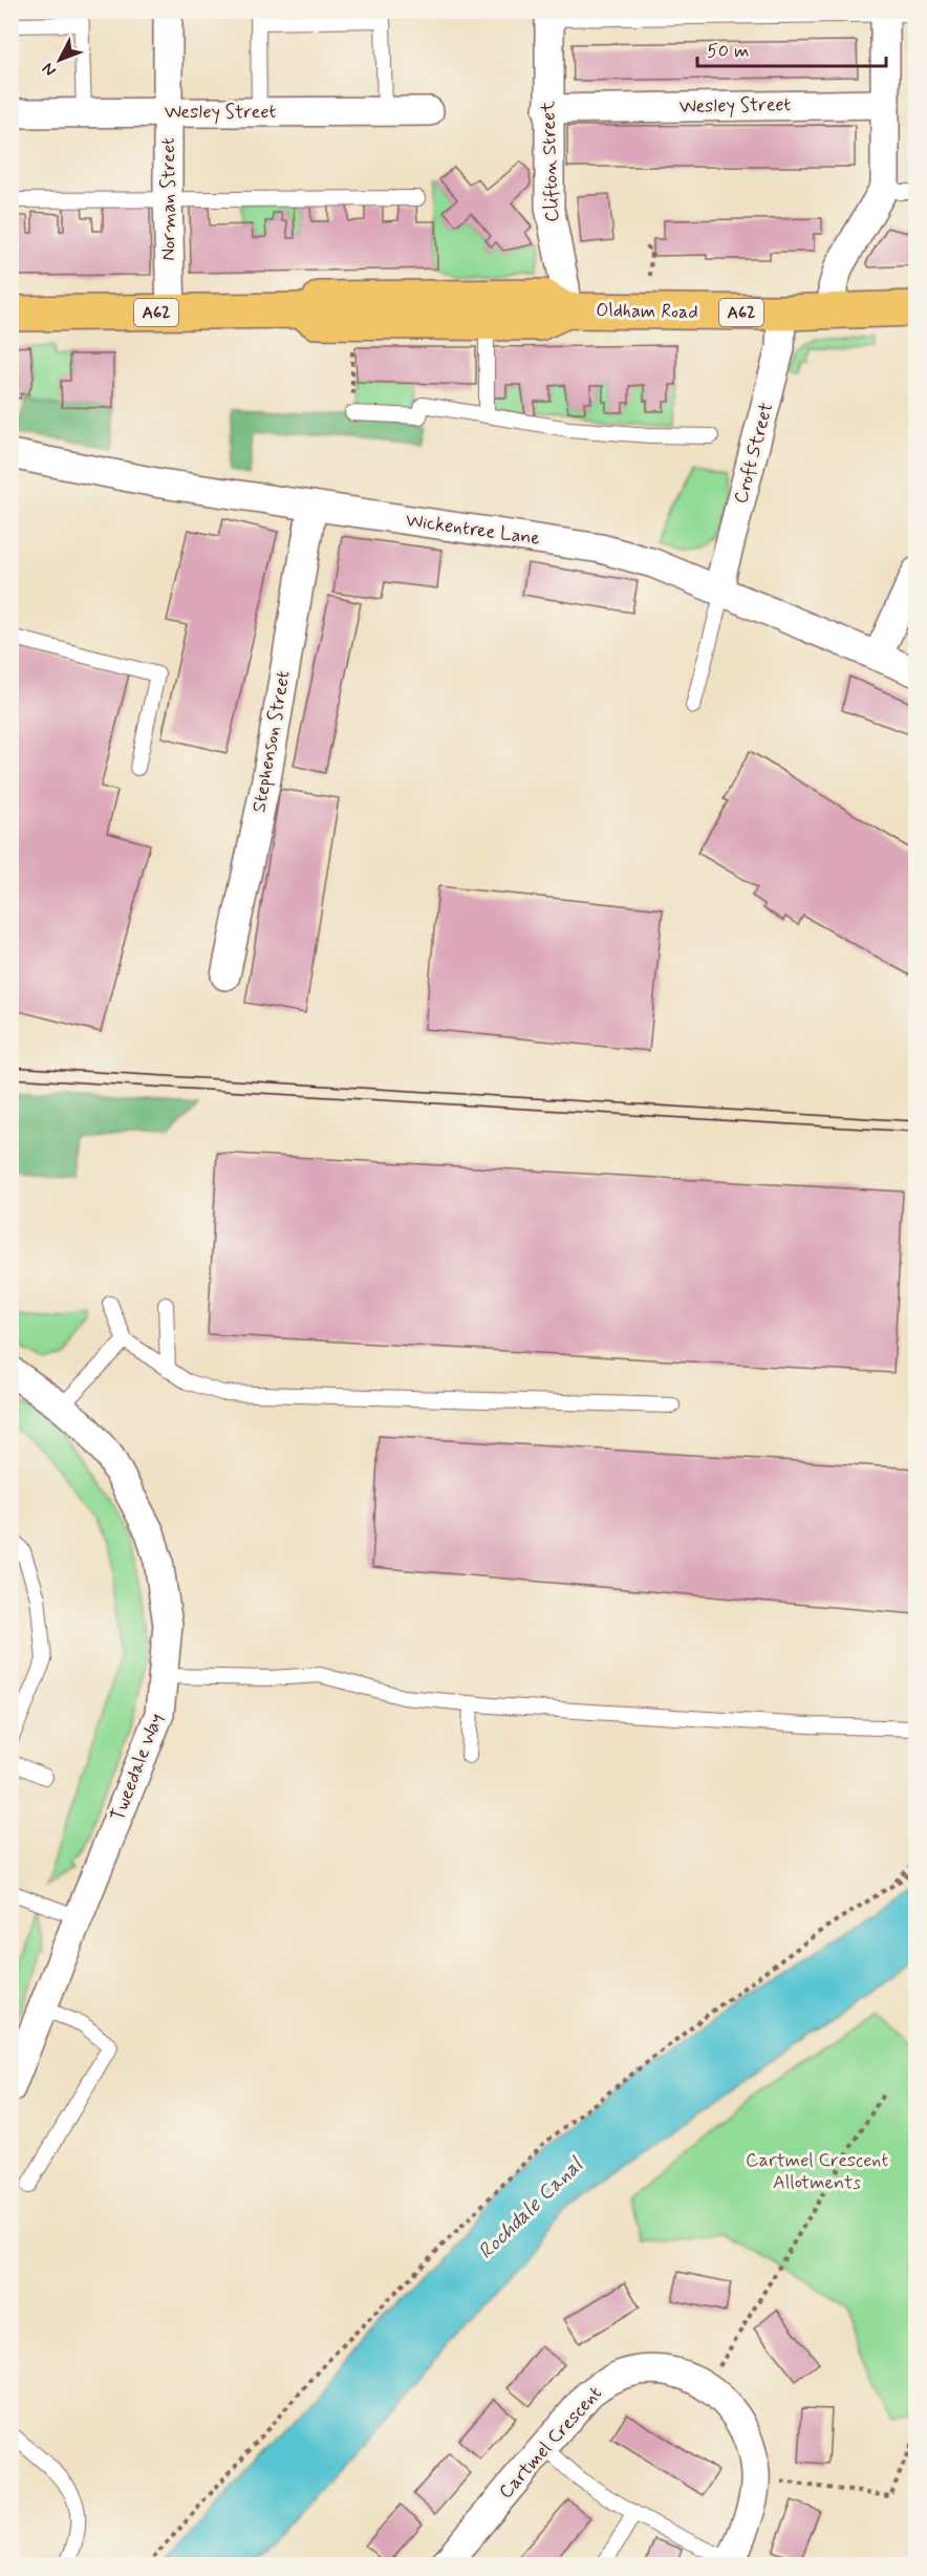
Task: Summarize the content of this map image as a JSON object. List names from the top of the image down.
{
  "streets": {
    "highway": ["Oldham Road", "A62"],
    "street": [
      "Wesley Street",
      "Clifton Street",
      "Norman Street",
      "Croft Street",
      "Wickentree Lane",
      "Stephenson Street",
      "Tweedale Way",
      "Cartmel Crescent"
    ]
  },
  "crossings": [
    ["Wesley Street", "Clifton Street"],
    ["Wesley Street", "Norman Street"],
    ["Clifton Street", "Oldham Road"],
    ["Norman Street", "Oldham Road"],
    ["Oldham Road", "Croft Street"],
    ["Croft Street", "Wickentree Lane"],
    ["Wickentree Lane", "Stephenson Street"]
  ],
  "water": ["Rochdale Canal"],
  "parks": ["Cartmel Crescent Allotments"],
  "scale_bar": "50 m",
  "north": "bottom left"
}
